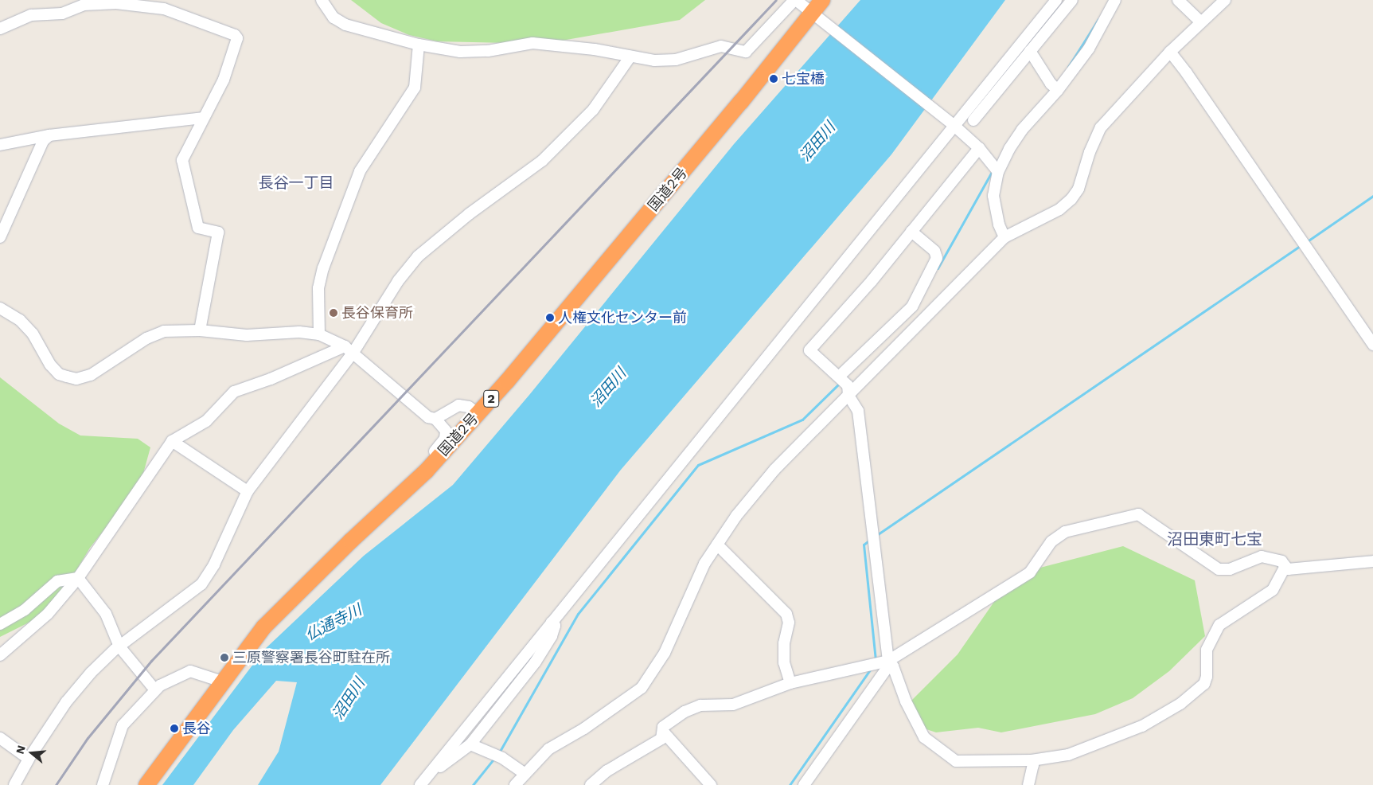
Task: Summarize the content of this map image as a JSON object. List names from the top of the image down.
{
  "streets": {
    "highway": ["国道2号", "2"]
  },
  "districts": ["長谷一丁目", "沼田東町七宝"],
  "water": ["沼田川", "仏通寺川"],
  "places": [
    "七宝橋",
    "長谷保育所",
    "人権文化センター前",
    "三原警察署長谷町駐在所",
    "長谷"
  ],
  "north": "left"
}
